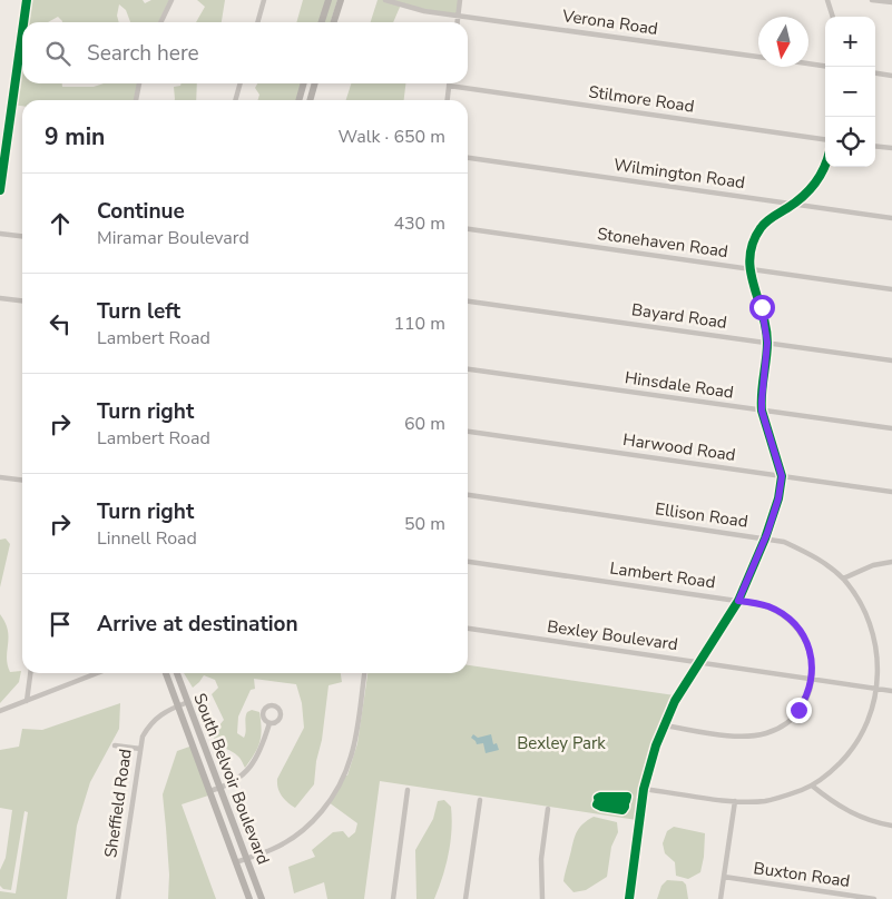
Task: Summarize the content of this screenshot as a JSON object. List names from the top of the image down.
{
  "streets": {
    "street": [
      "Verona Road",
      "Stilmore Road",
      "Wilmington Road",
      "Stonehaven Road",
      "Bayard Road",
      "Hinsdale Road",
      "Harwood Road",
      "Ellison Road",
      "Lambert Road",
      "Bexley Boulevard",
      "South Belvoir Boulevard",
      "Sheffield Road",
      "Buxton Road"
    ]
  },
  "crossings": [
    ["Ellison Road", "Bexley Boulevard"],
    ["Lambert Road", "Bexley Boulevard"],
    ["South Belvoir Boulevard", "Sheffield Road"]
  ],
  "parks": ["Bexley Park"],
  "north": "bottom",
  "page": {
    "map_buttons": ["+", "−"],
    "search": "Search here",
    "heading": ["9 min", "Walk · 650 m"],
    "list": [
      ["Continue", "Miramar Boulevard", "430 m"],
      ["Turn left", "Lambert Road", "110 m"],
      ["Turn right", "Lambert Road", "60 m"],
      ["Turn right", "Linnell Road", "50 m"],
      "Arrive at destination"
    ]
  }
}
